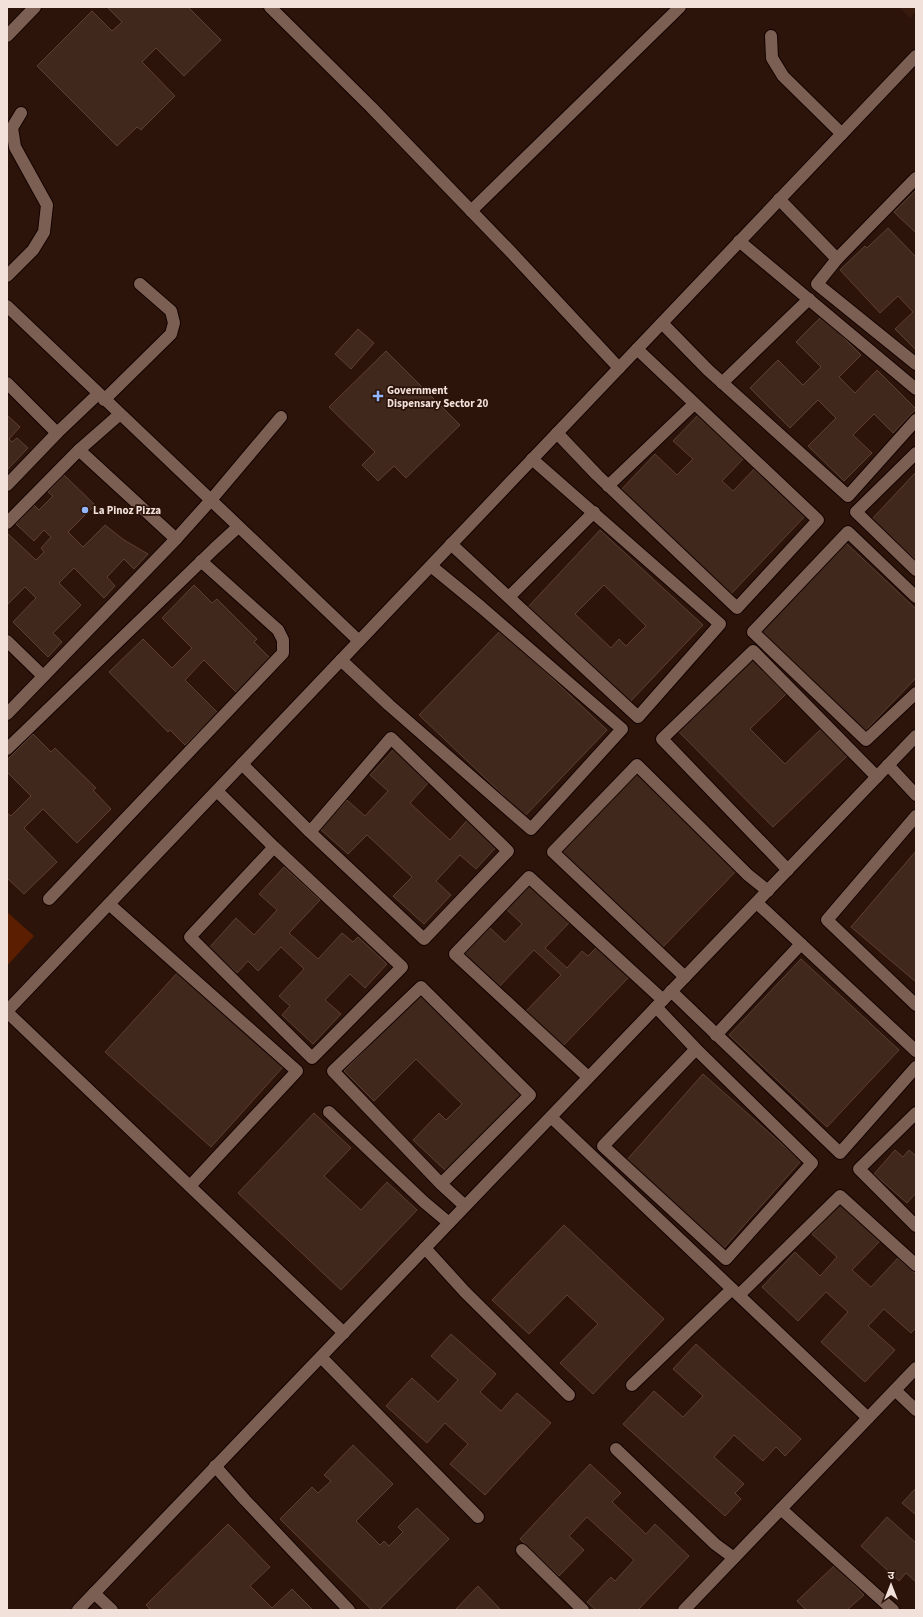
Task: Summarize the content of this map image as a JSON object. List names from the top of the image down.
{
  "places": {
    "health": ["Government Dispensary Sector 20"],
    "other": ["La Pinoz Pizza"]
  },
  "north": "top"
}
